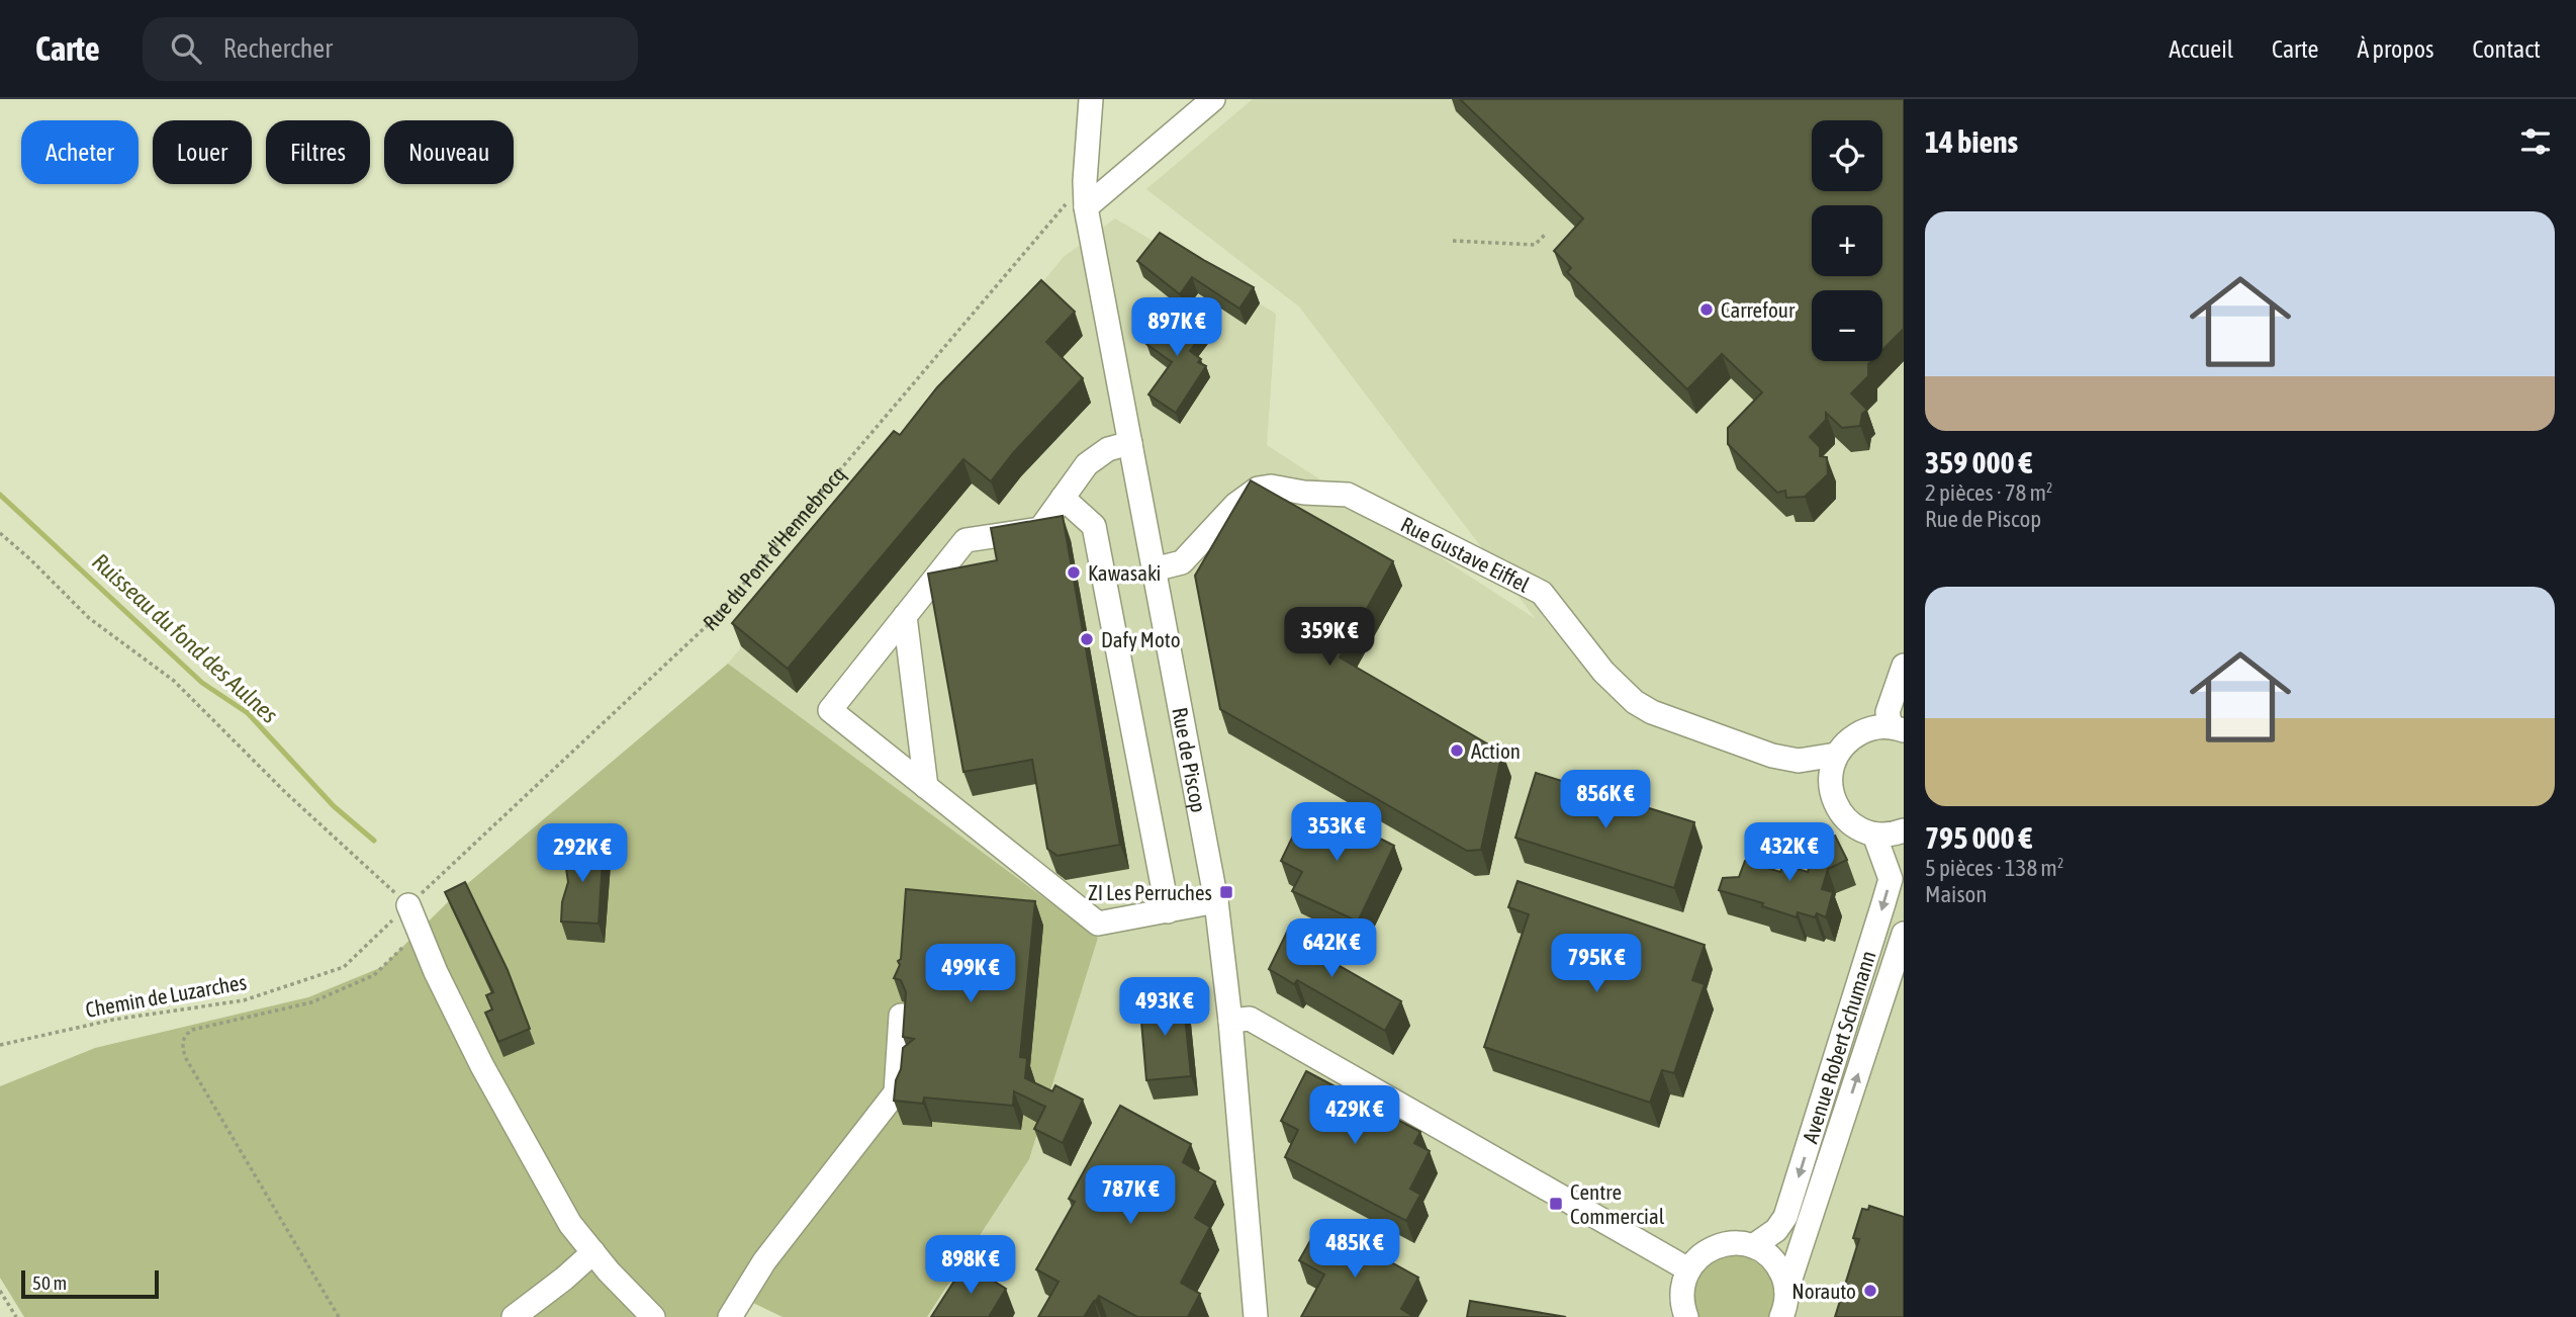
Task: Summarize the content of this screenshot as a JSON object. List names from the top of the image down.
{
  "streets": {
    "street": ["Rue Gustave Eiffel", "Rue de Piscop", "Avenue Robert Schumann"],
    "path": ["Rue du Pont d'Hennebrocq", "Chemin de Luzarches"]
  },
  "crossings": [
    ["Rue du Pont d'Hennebrocq", "Rue de Piscop"],
    ["Rue du Pont d'Hennebrocq", "Chemin de Luzarches"],
    ["Rue Gustave Eiffel", "Rue de Piscop"]
  ],
  "water": ["Ruisseau du fond des Aulnes"],
  "places": {
    "other": [
      "Carrefour",
      "Kawasaki",
      "Dafy Moto",
      "Action",
      "Norauto"
    ],
    "transit": ["ZI Les Perruches", "Centre Commercial"]
  },
  "scale_bar": "50 m",
  "page": {
    "header": "Carte",
    "search": "Rechercher",
    "nav": [
      "Accueil",
      "Carte",
      "À propos",
      "Contact"
    ],
    "heading": "14 biens",
    "map_buttons": ["+", "−"],
    "chip": [
      "Acheter",
      "Louer",
      "Filtres",
      "Nouveau"
    ],
    "list": [
      {
        "name": "359 000 €",
        "note": "2 pièces · 78 m² · Rue de Piscop"
      },
      {
        "name": "795 000 €",
        "note": "5 pièces · 138 m² · Maison"
      }
    ],
    "price": [
      "897K €",
      "359K €",
      "856K €",
      "353K €",
      "432K €",
      "292K €",
      "642K €",
      "795K €",
      "499K €",
      "493K €",
      "429K €",
      "787K €",
      "485K €",
      "898K €"
    ],
    "scale": "50 m"
  }
}
